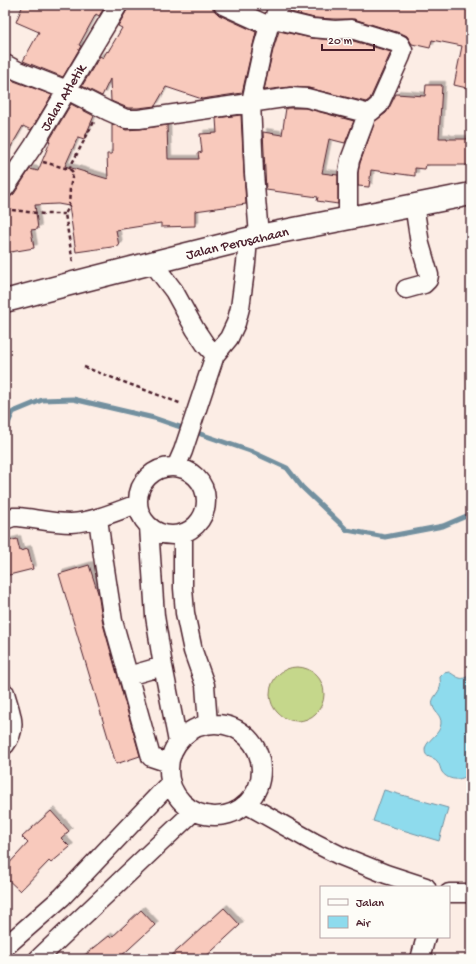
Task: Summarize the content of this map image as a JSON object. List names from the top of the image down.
{
  "streets": {
    "main road": ["Jalan Perusahaan"],
    "street": ["Jalan Atletik"]
  },
  "legend": ["Jalan", "Air"],
  "scale_bar": "20 m"
}
